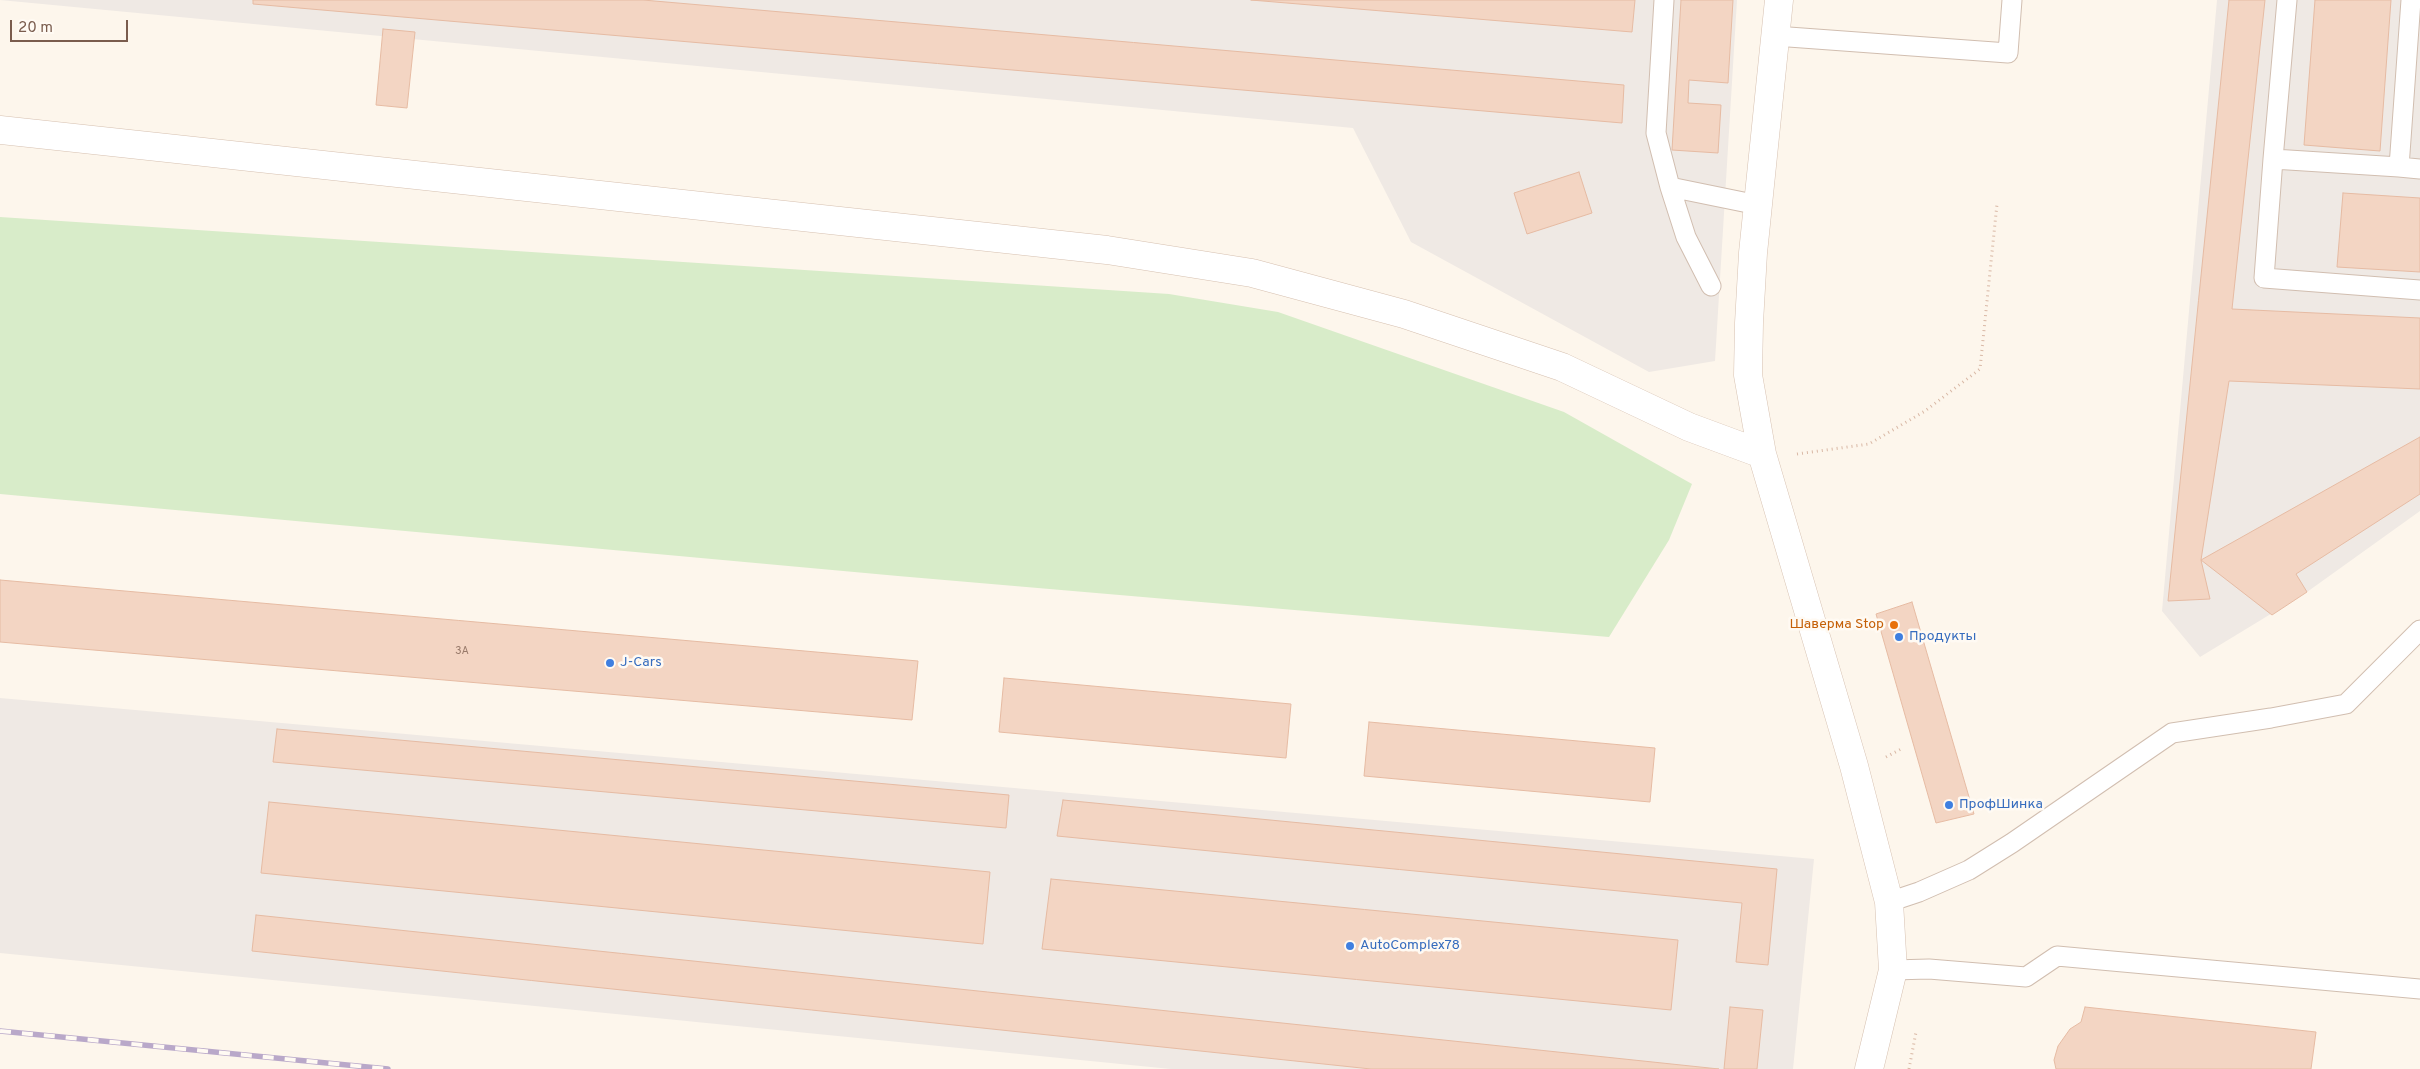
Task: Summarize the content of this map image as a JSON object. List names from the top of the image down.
{
  "places": [
    "Шаверма Stop",
    "Продукты",
    "J-Cars",
    "ПрофШинка",
    "AutoComplex78"
  ],
  "house_numbers": ["3А"],
  "scale_bar": "20 m"
}
